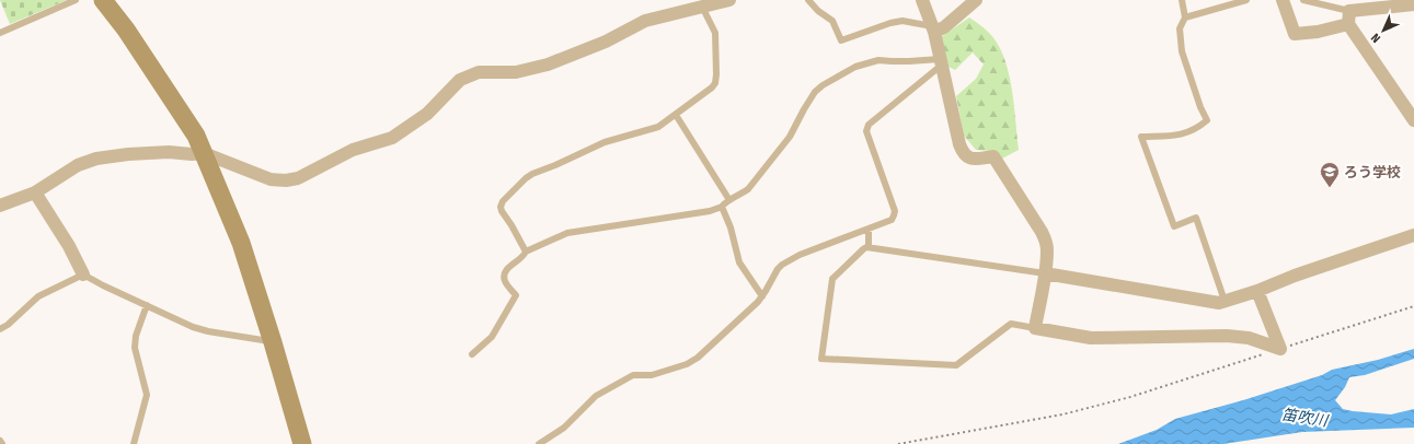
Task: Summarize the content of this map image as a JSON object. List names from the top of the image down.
{
  "water": ["笛吹川"],
  "places": {
    "school or university": ["ろう学校"]
  },
  "north": "bottom left"
}
